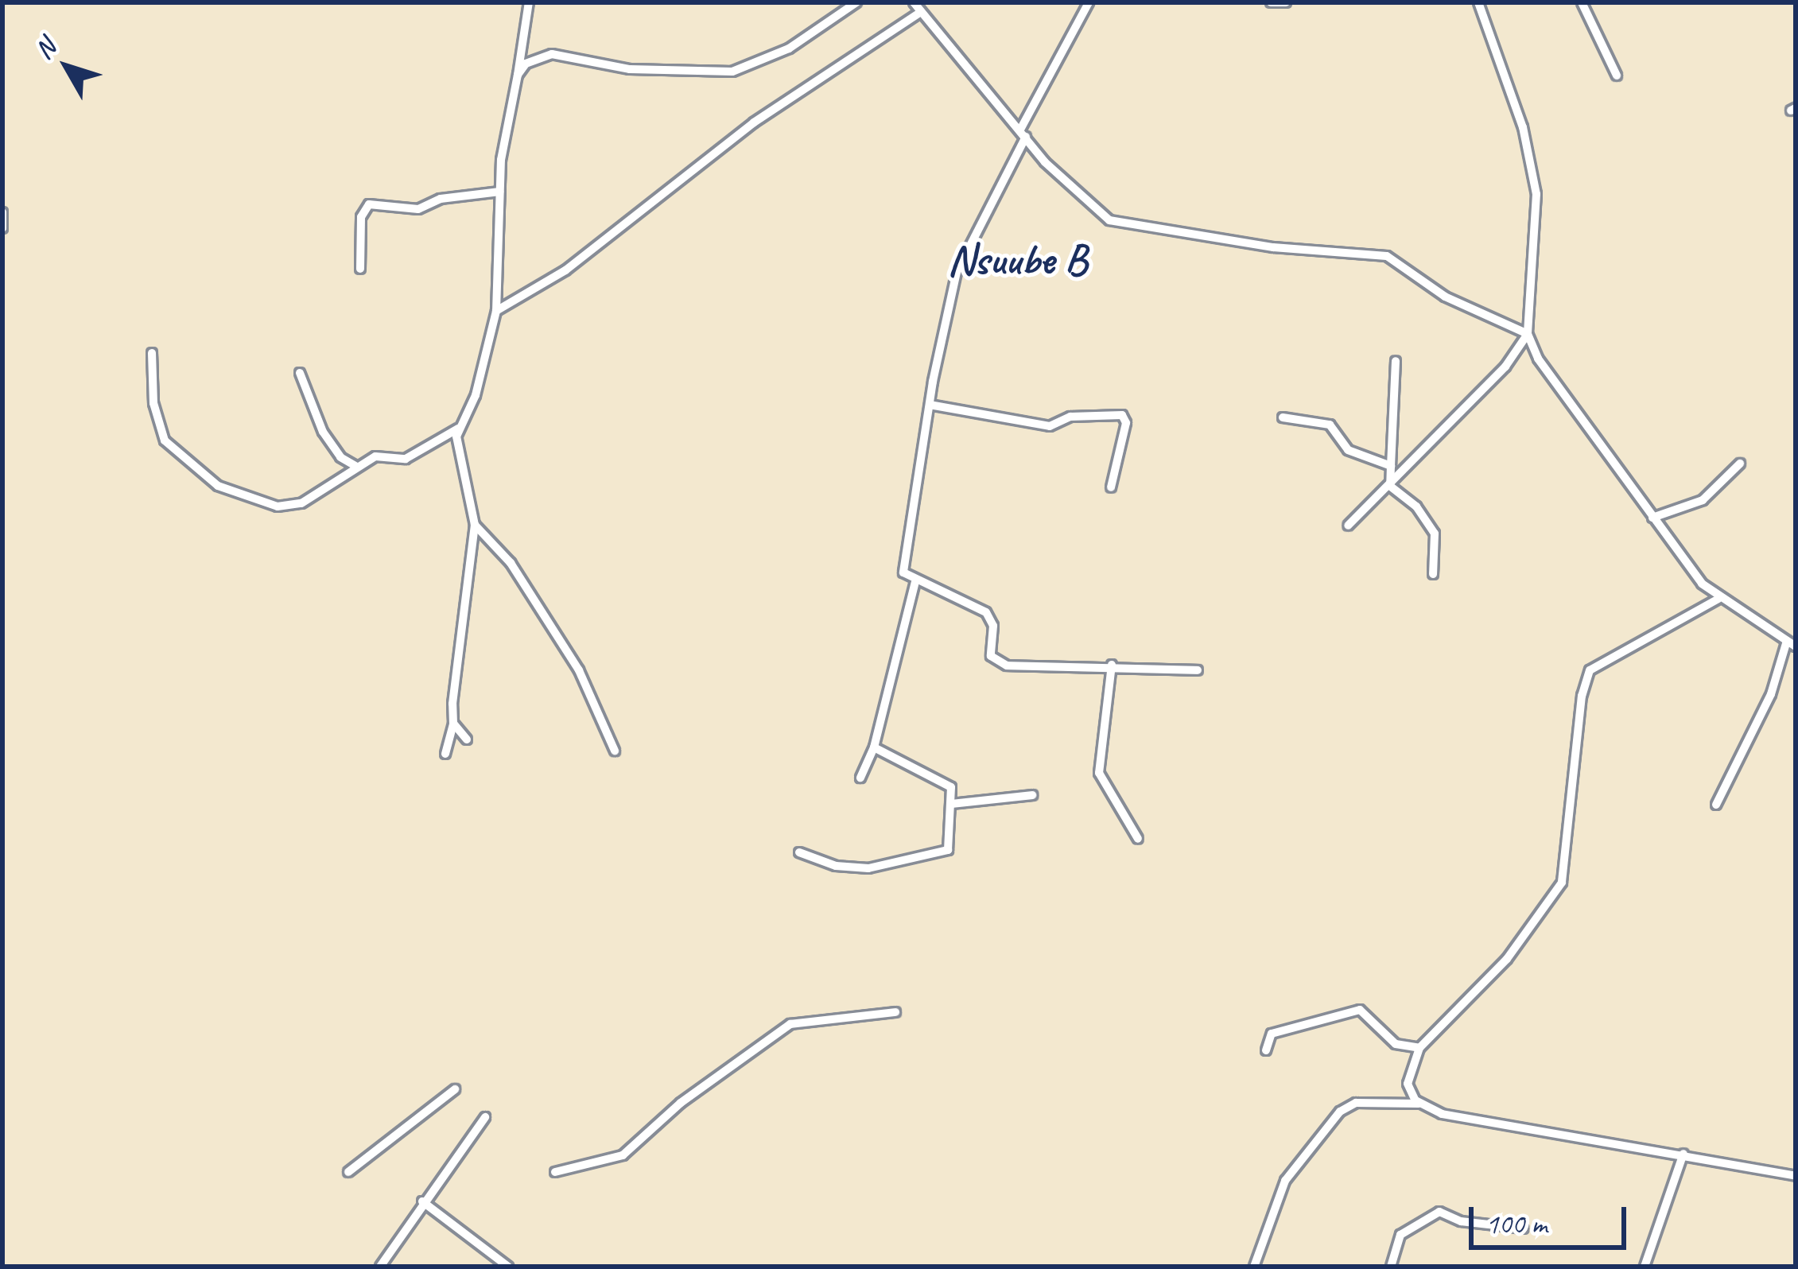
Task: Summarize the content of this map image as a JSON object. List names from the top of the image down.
{
  "districts": ["Nsuube B"],
  "scale_bar": "100 m",
  "north": "top left"
}
